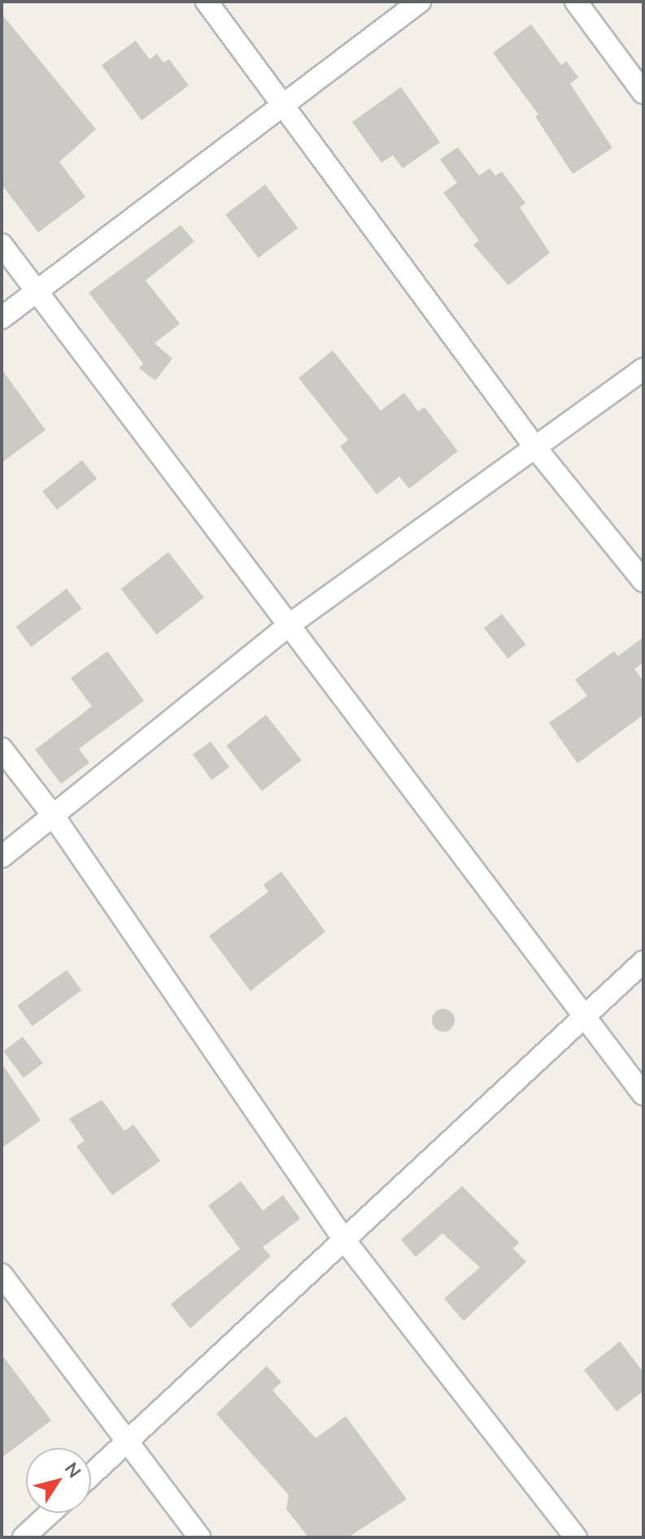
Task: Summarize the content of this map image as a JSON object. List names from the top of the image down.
{
  "north": "top right"
}
